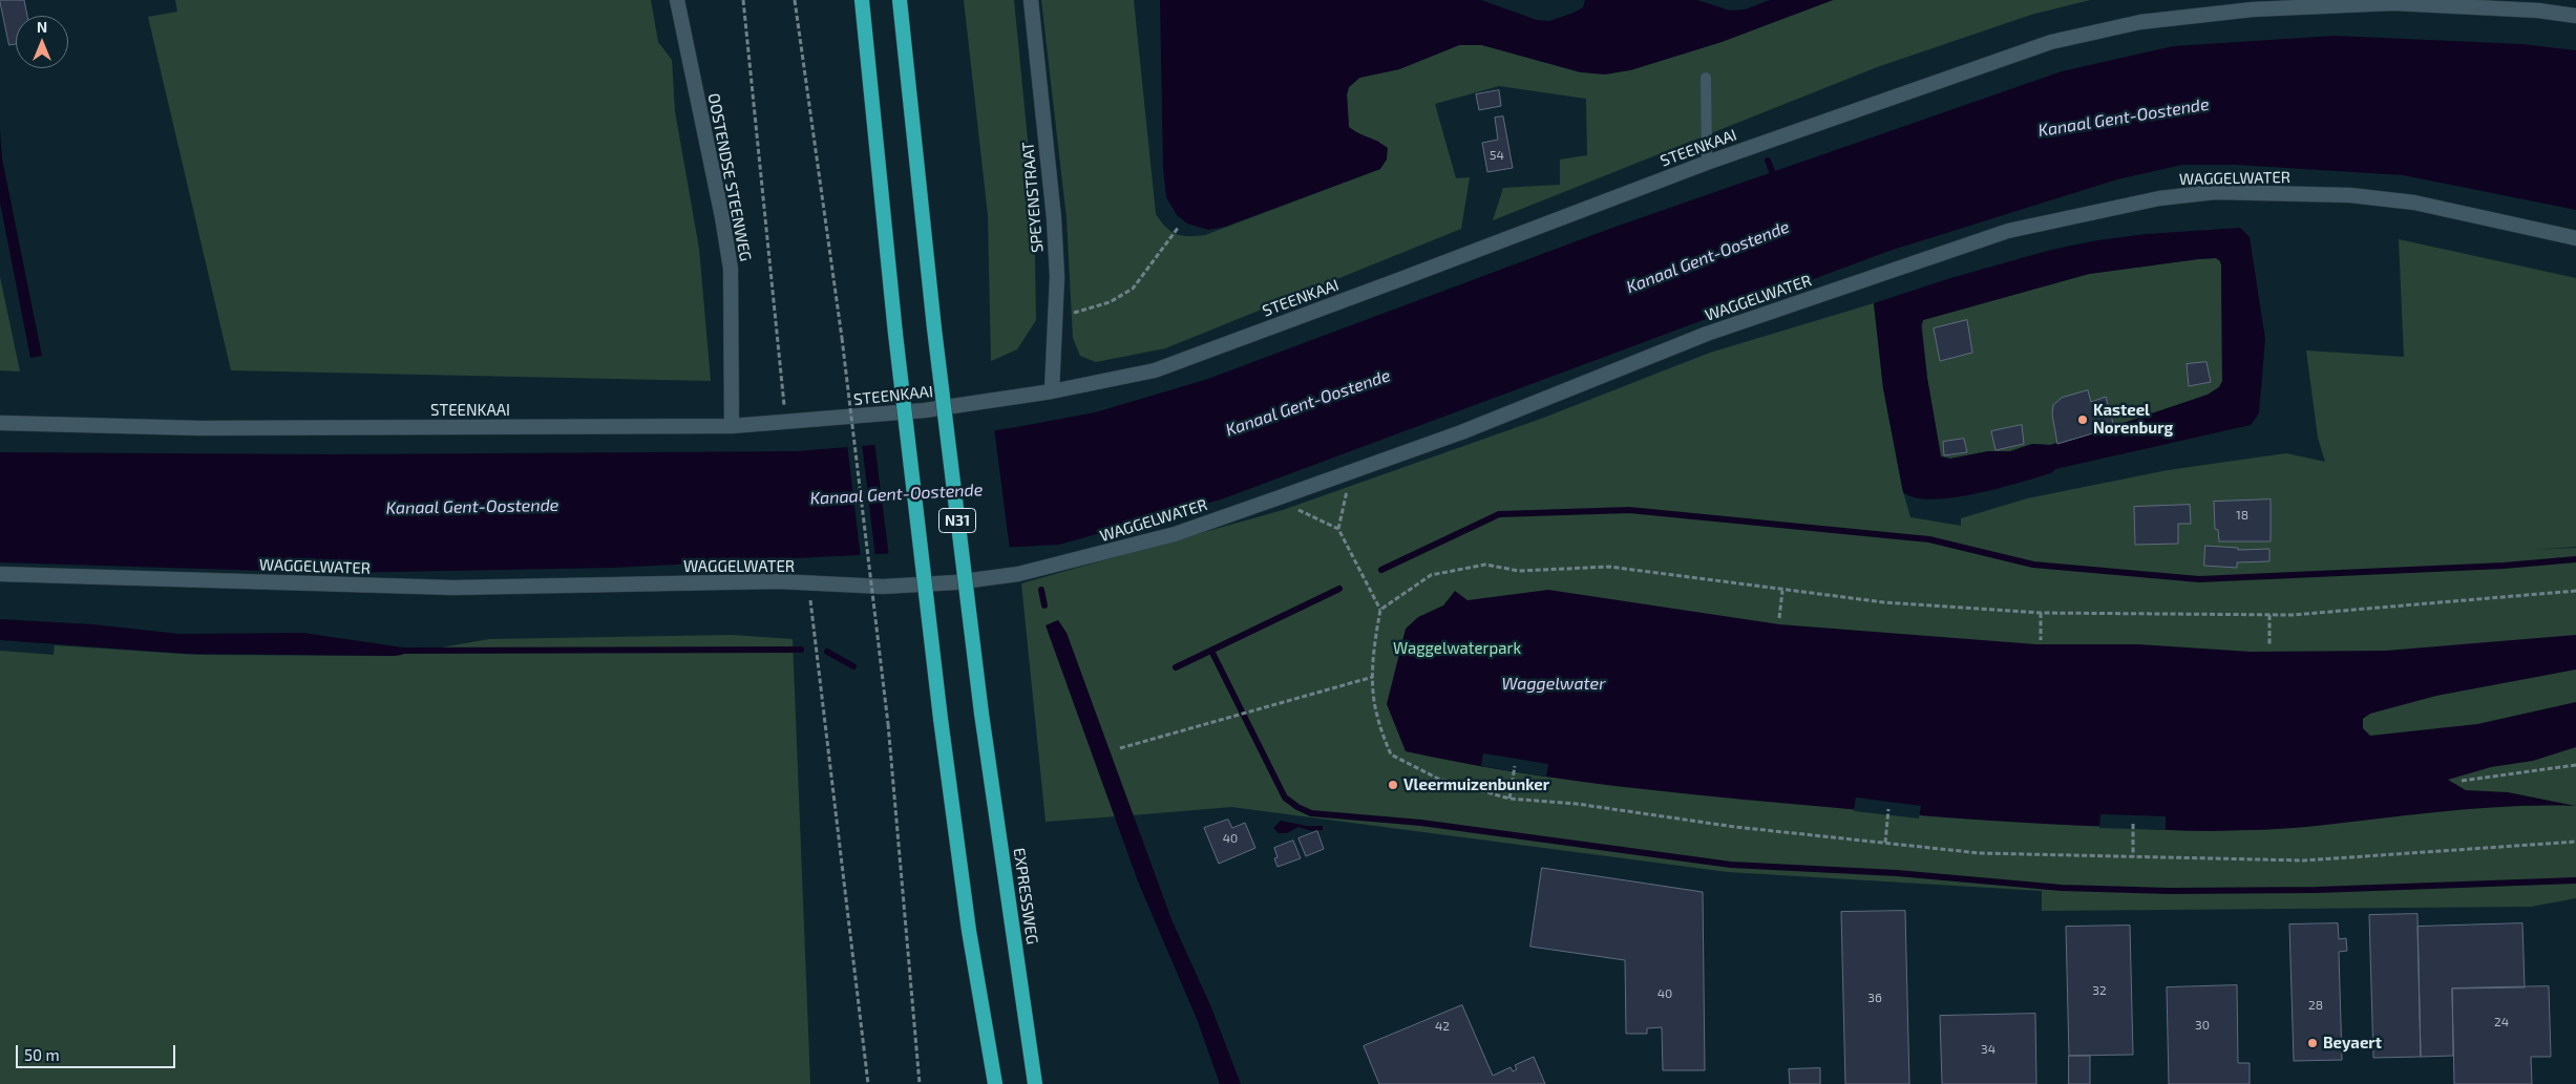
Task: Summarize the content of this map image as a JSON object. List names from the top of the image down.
{
  "streets": {
    "highway": ["N31", "EXPRESSWEG"],
    "street": [
      "STEENKAAI",
      "OOSTENDSE STEENWEG",
      "WAGGELWATER",
      "SPEYENSTRAAT"
    ]
  },
  "crossings": [
    ["STEENKAAI", "OOSTENDSE STEENWEG"],
    ["STEENKAAI", "SPEYENSTRAAT"]
  ],
  "water": ["Kanaal Gent-Oostende", "Waggelwater"],
  "parks": ["Waggelwaterpark"],
  "places": ["Kasteel Norenburg", "Vleermuizenbunker", "Beyaert"],
  "house_numbers": [
    "54",
    "18",
    "40",
    "32",
    "40",
    "36",
    "28",
    "24",
    "30",
    "42",
    "34"
  ],
  "scale_bar": "50 m",
  "north": "top"
}
